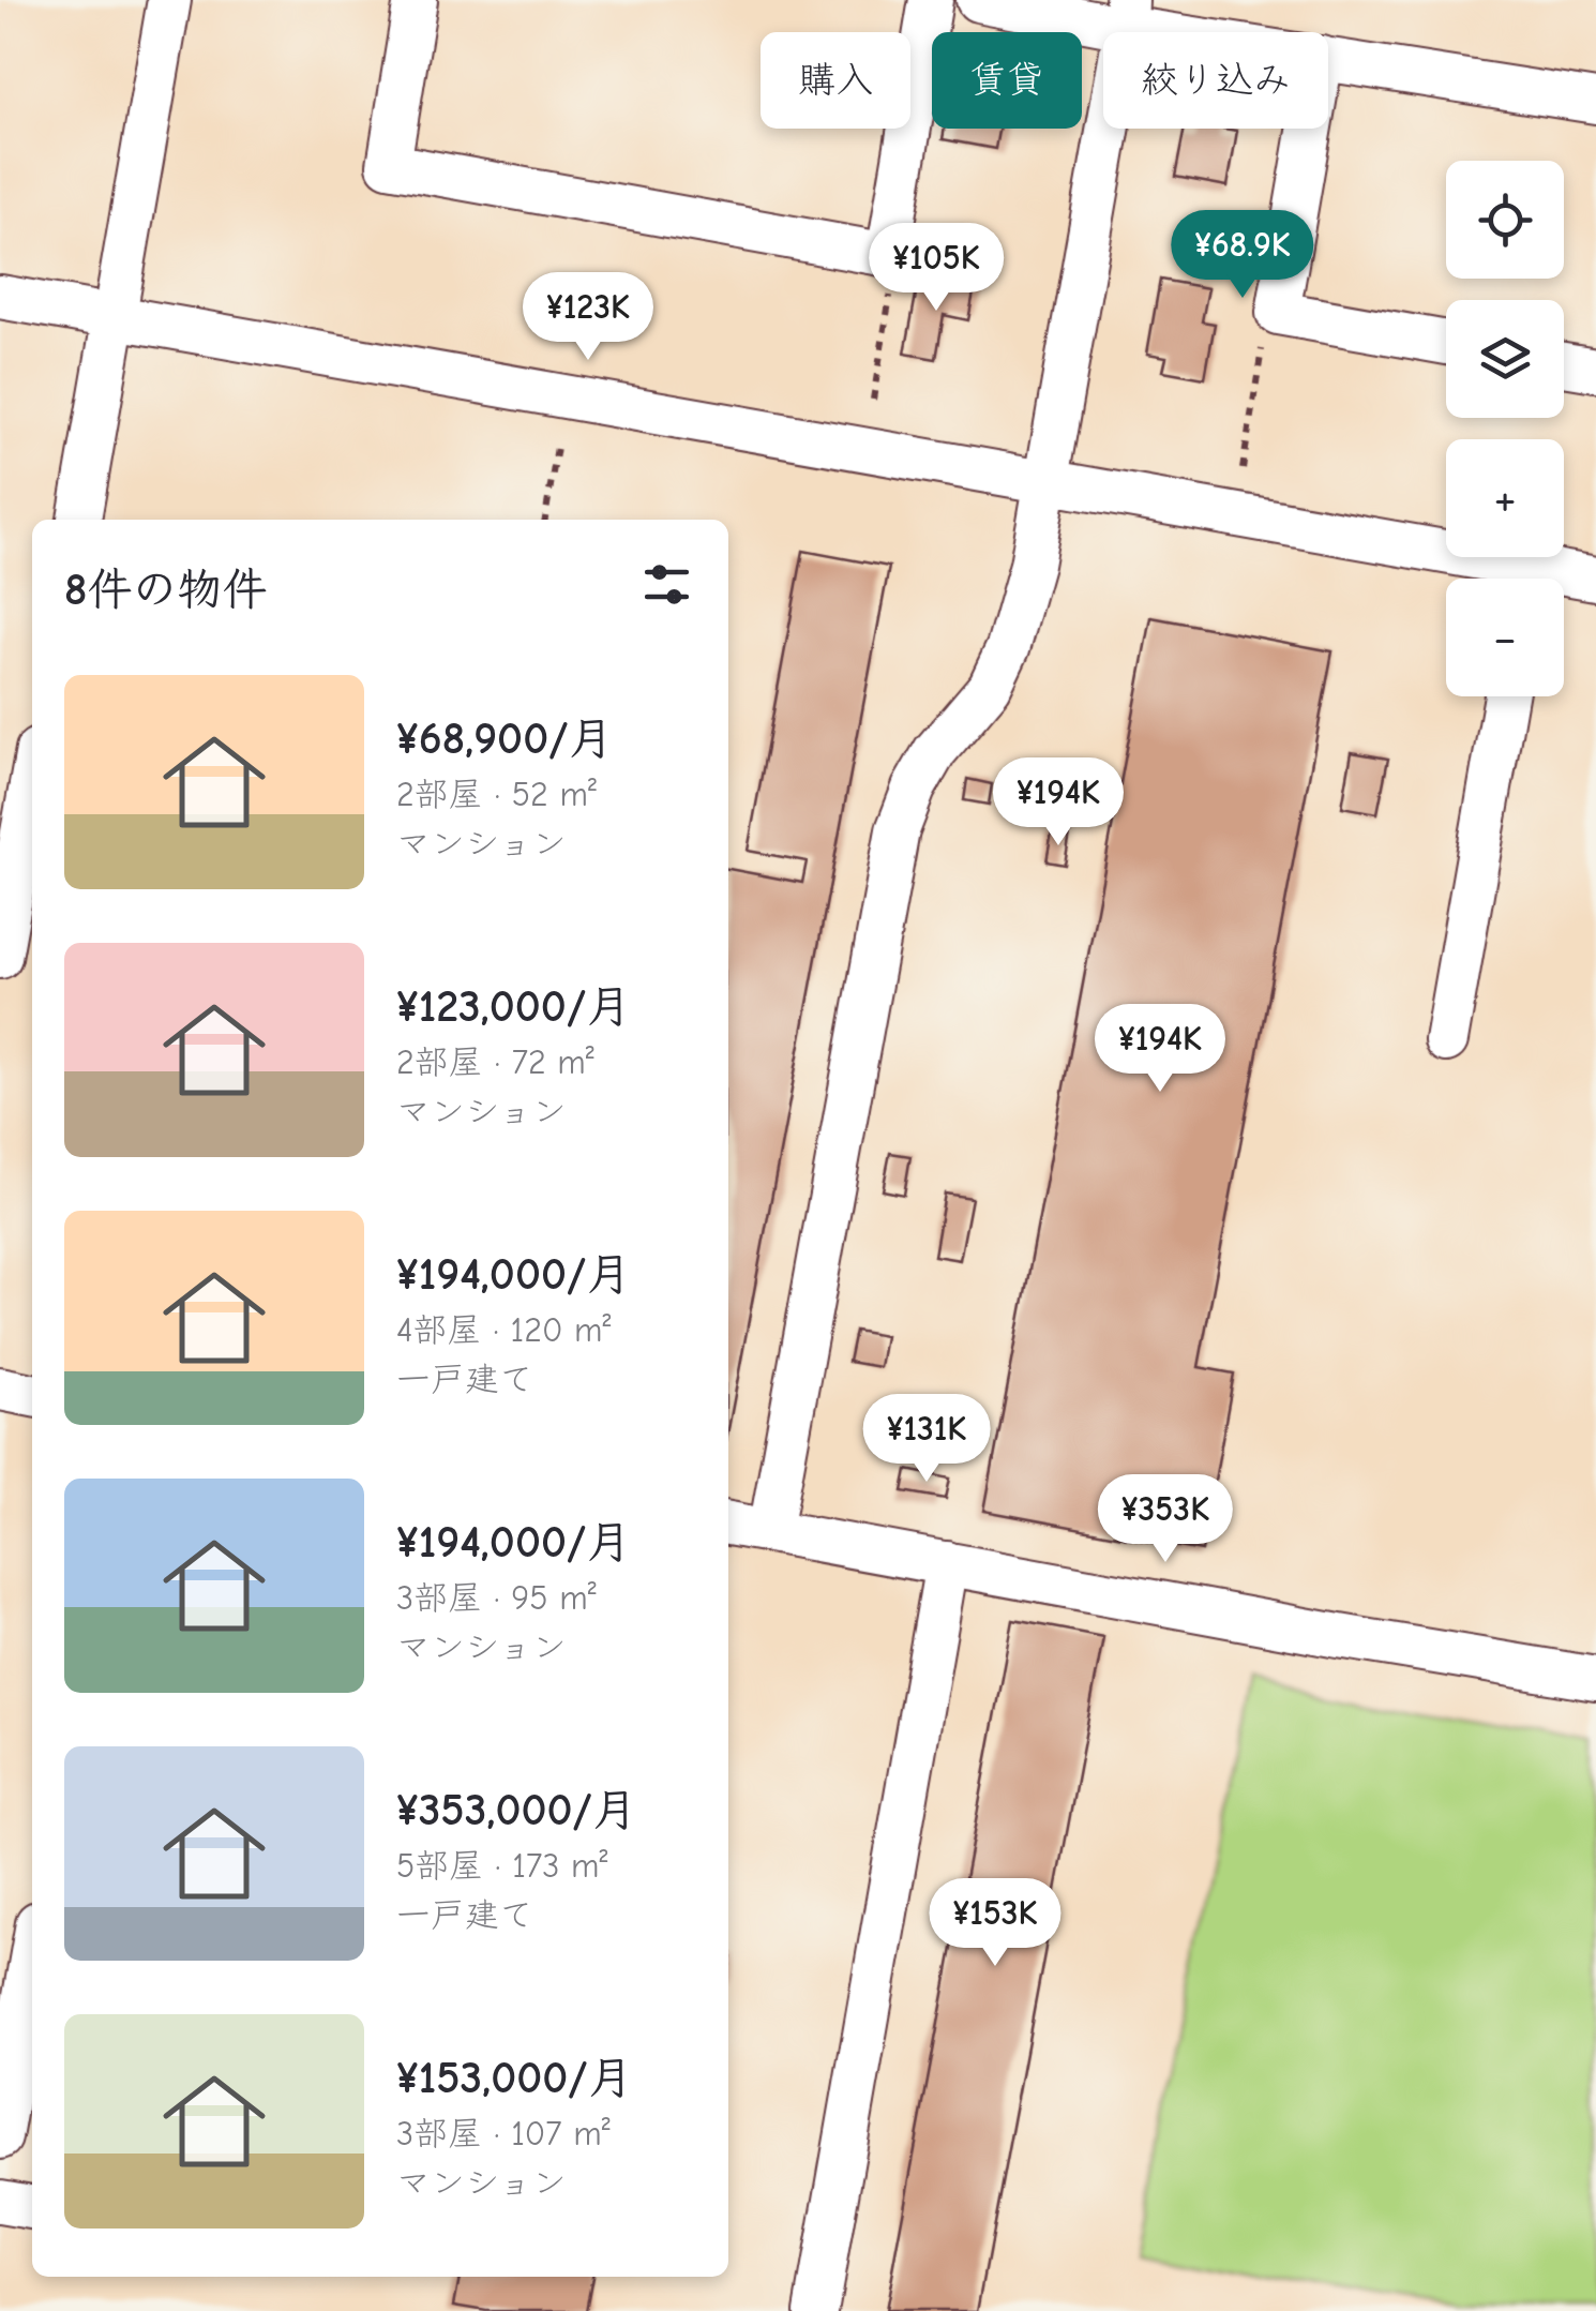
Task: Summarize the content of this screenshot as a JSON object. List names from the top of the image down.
{
  "page": {
    "chip": ["購入", "賃貸", "絞り込み"],
    "map_buttons": ["+", "−"],
    "price": [
      "¥68.9K",
      "¥105K",
      "¥123K",
      "¥194K",
      "¥194K",
      "¥131K",
      "¥353K",
      "¥153K"
    ],
    "heading": "8件の物件",
    "list": [
      {
        "name": "¥68,900/月",
        "note": "2部屋 · 52 m² · マンション"
      },
      {
        "name": "¥123,000/月",
        "note": "2部屋 · 72 m² · マンション"
      },
      {
        "name": "¥194,000/月",
        "note": "4部屋 · 120 m² · 一戸建て"
      },
      {
        "name": "¥194,000/月",
        "note": "3部屋 · 95 m² · マンション"
      },
      {
        "name": "¥353,000/月",
        "note": "5部屋 · 173 m² · 一戸建て"
      },
      {
        "name": "¥153,000/月",
        "note": "3部屋 · 107 m² · マンション"
      }
    ]
  }
}
